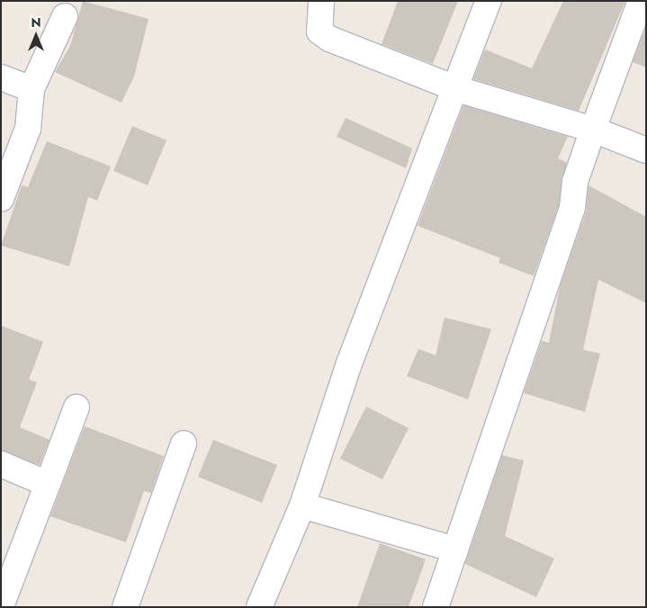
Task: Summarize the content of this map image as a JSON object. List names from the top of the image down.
{
  "north": "top"
}
